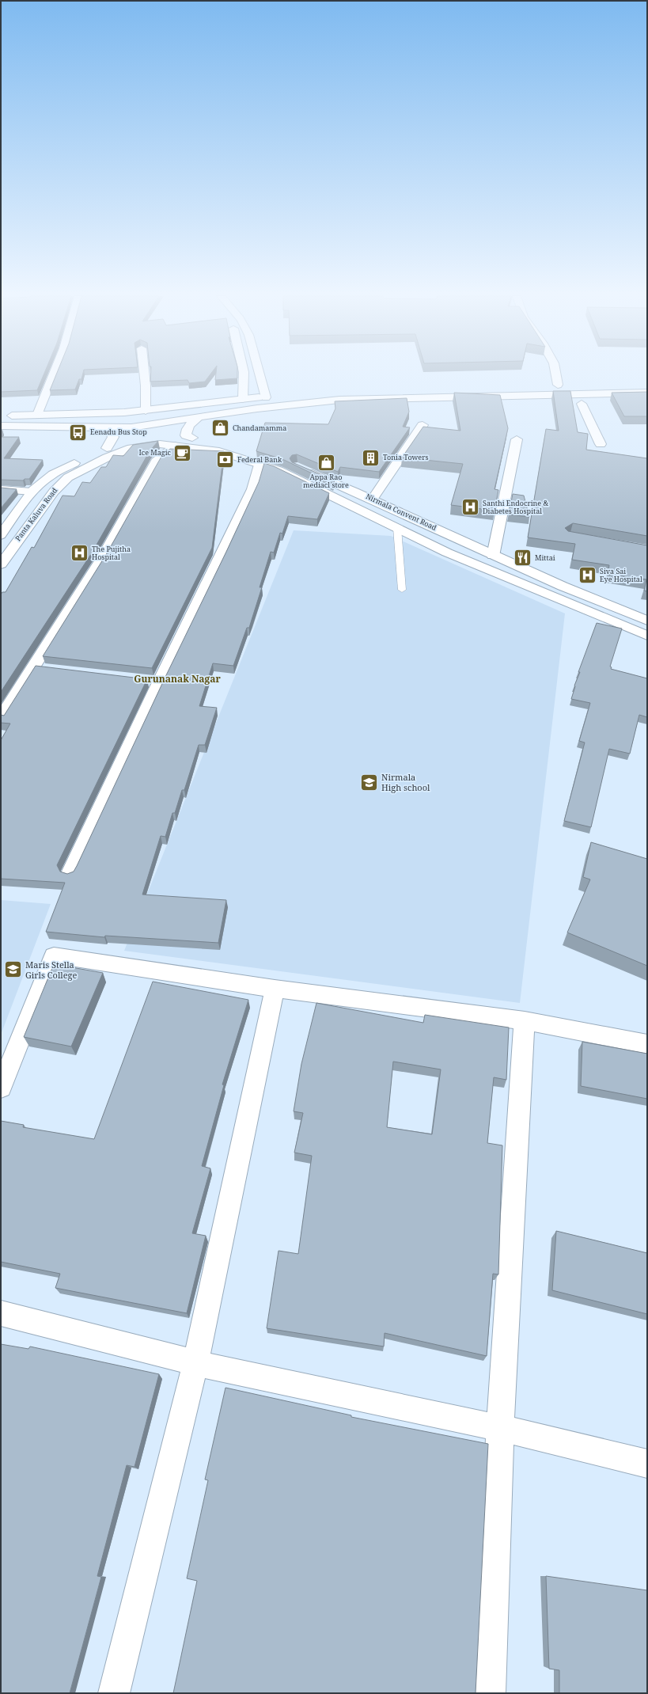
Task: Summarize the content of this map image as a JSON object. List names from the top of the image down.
{
  "streets": {
    "main road": ["Nirmala Convent Road", "Panta Kaluva Road"]
  },
  "crossings": [
    ["Nirmala Convent Road", "Panta Kaluva Road"]
  ],
  "districts": ["Gurunanak Nagar"],
  "places": {
    "shop": ["Chandamamma", "Appa Rao mediacl store"],
    "bus stop": ["Eenadu Bus Stop"],
    "cafe": ["Ice Magic"],
    "building": ["Tonia Towers"],
    "bank": ["Federal Bank"],
    "hospital": ["Santhi Endocrine & Diabetes Hospital", "The Pujitha Hospital", "Siva Sai Eye Hospital"],
    "restaurant": ["Mittai"],
    "school or university": ["Nirmala High school", "Maris Stella Girls College"]
  }
}
